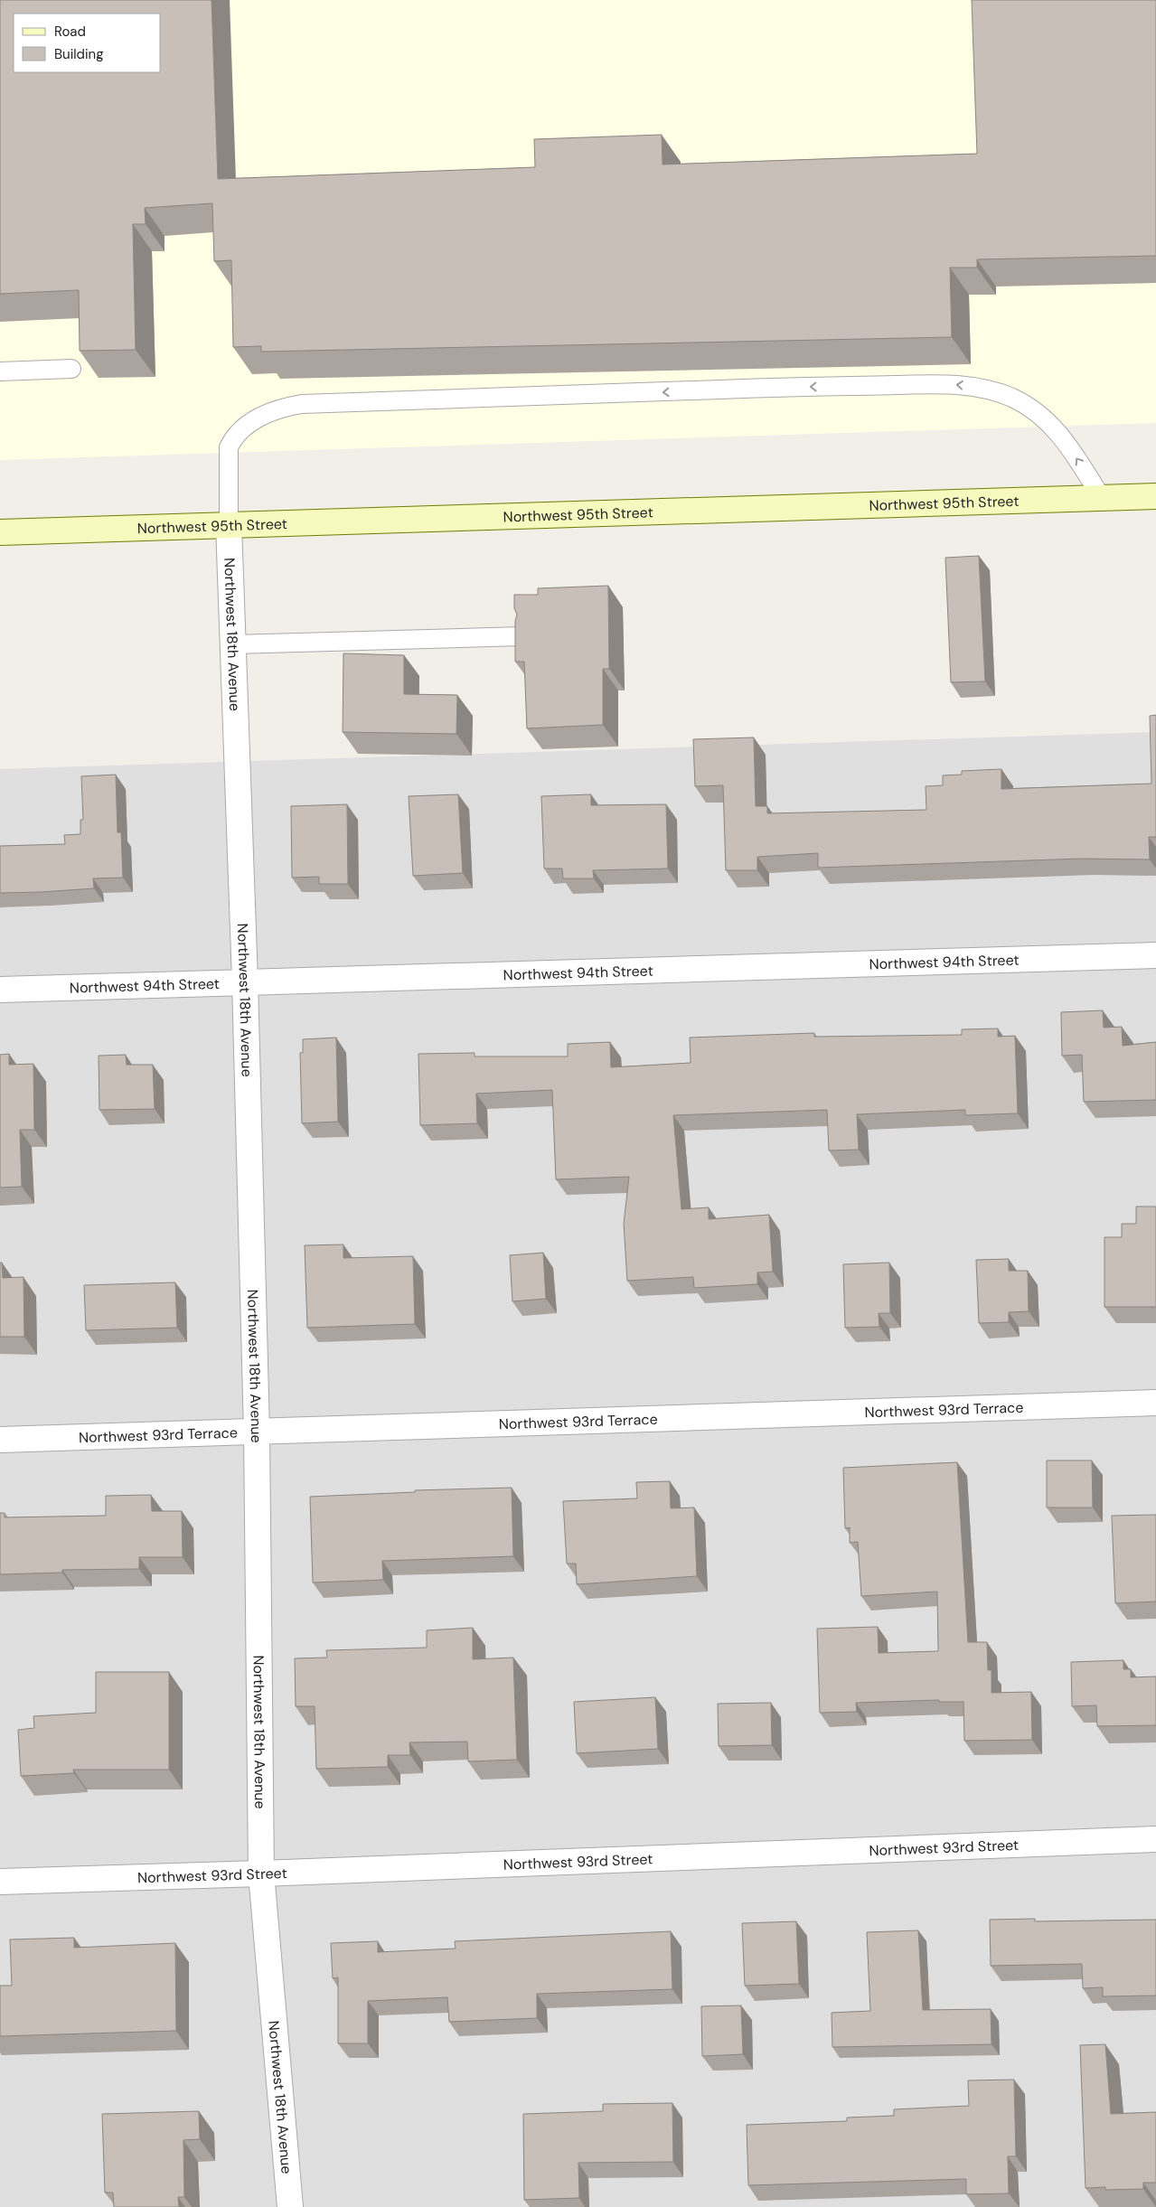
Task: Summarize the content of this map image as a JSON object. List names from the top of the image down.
{
  "streets": {
    "main road": ["Northwest 95th Street"],
    "street": [
      "Northwest 18th Avenue",
      "Northwest 94th Street",
      "Northwest 93rd Terrace",
      "Northwest 93rd Street"
    ]
  },
  "crossings": [
    ["Northwest 95th Street", "Northwest 18th Avenue"],
    ["Northwest 18th Avenue", "Northwest 94th Street"],
    ["Northwest 18th Avenue", "Northwest 93rd Terrace"],
    ["Northwest 18th Avenue", "Northwest 93rd Street"]
  ],
  "legend": ["Road", "Building"]
}
